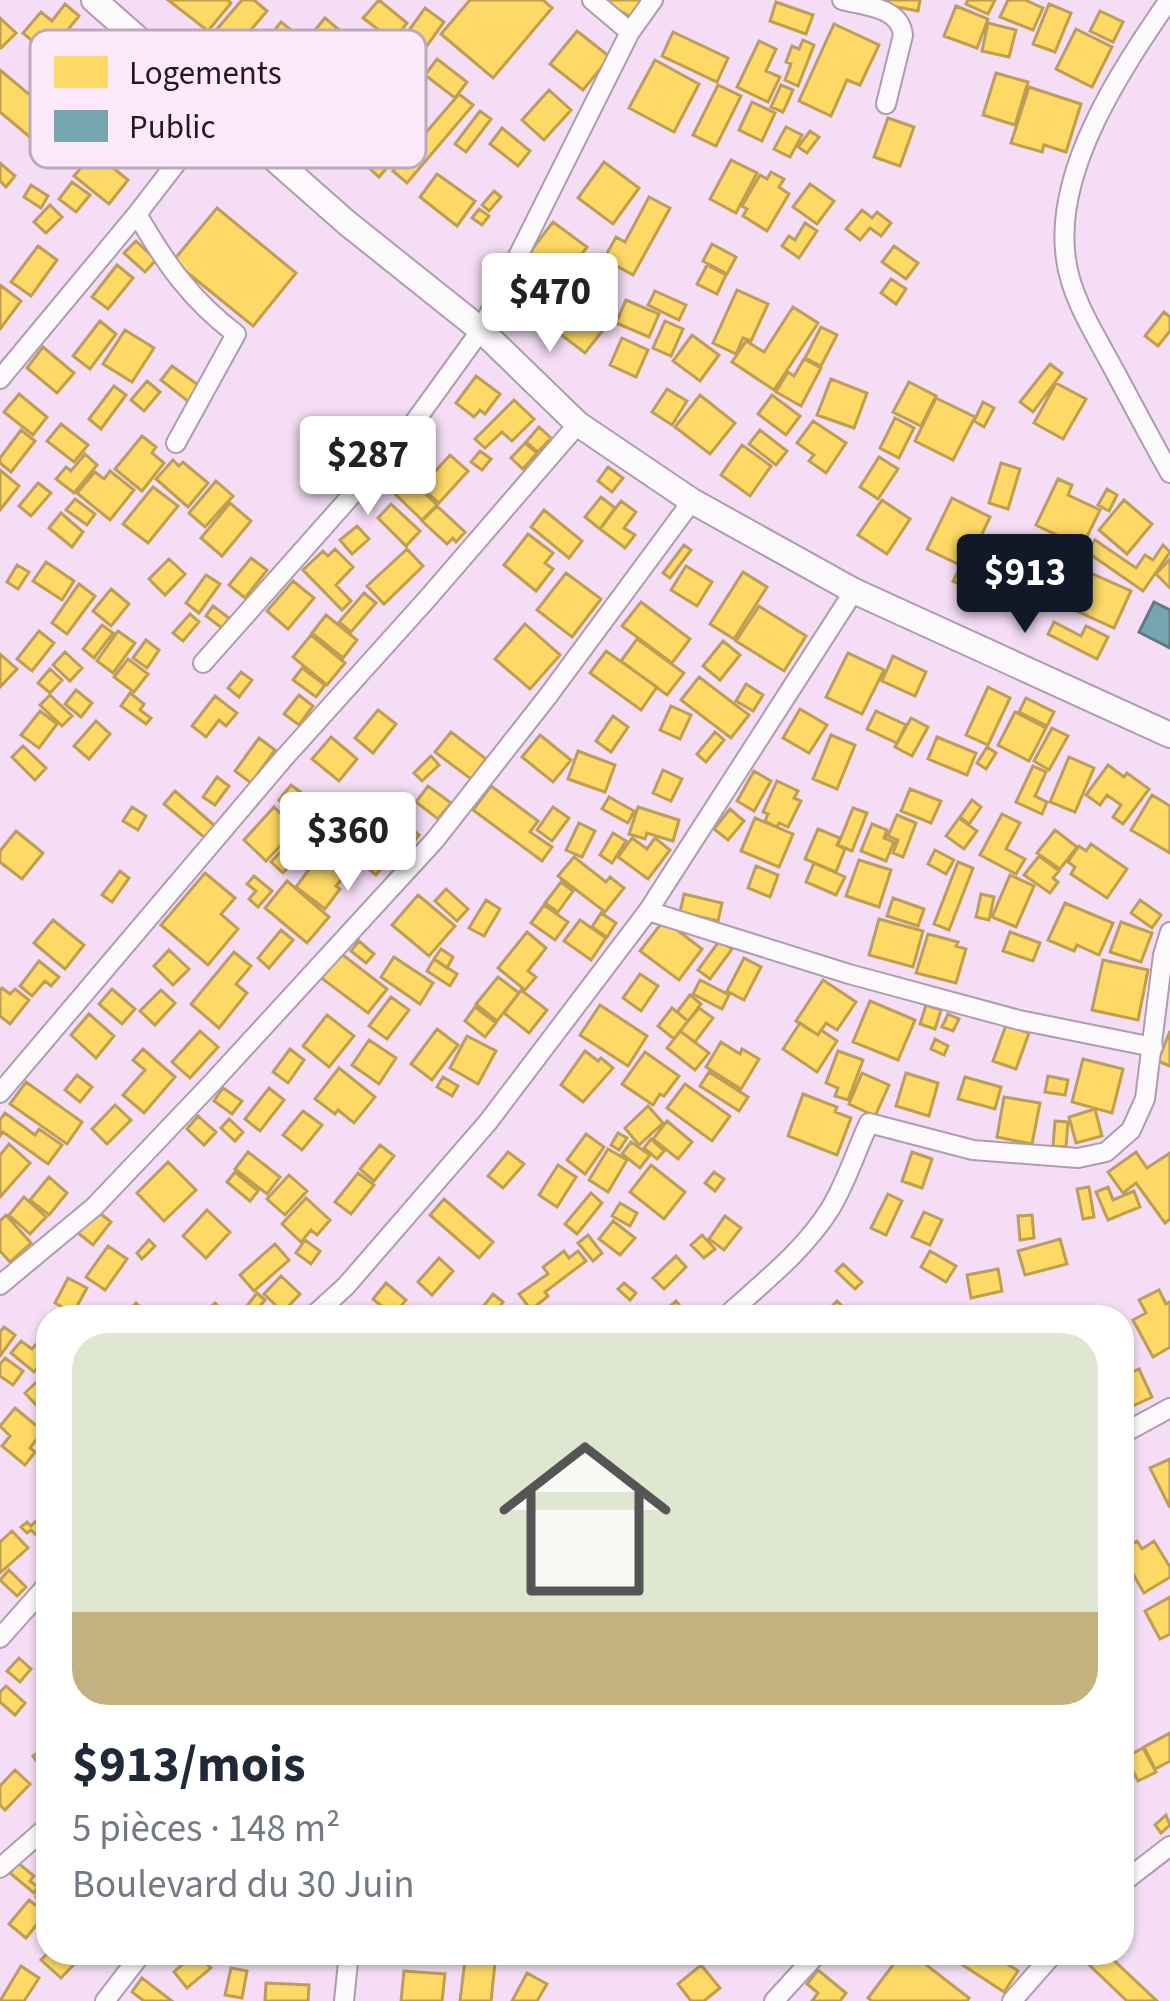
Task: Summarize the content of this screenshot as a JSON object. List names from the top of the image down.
{
  "legend": ["Logements", "Public"],
  "page": {
    "price": [
      "$470",
      "$287",
      "$913",
      "$360"
    ],
    "list": [
      {
        "name": "$913/mois",
        "note": "5 pièces · 148 m² · Boulevard du 30 Juin"
      }
    ]
  }
}
